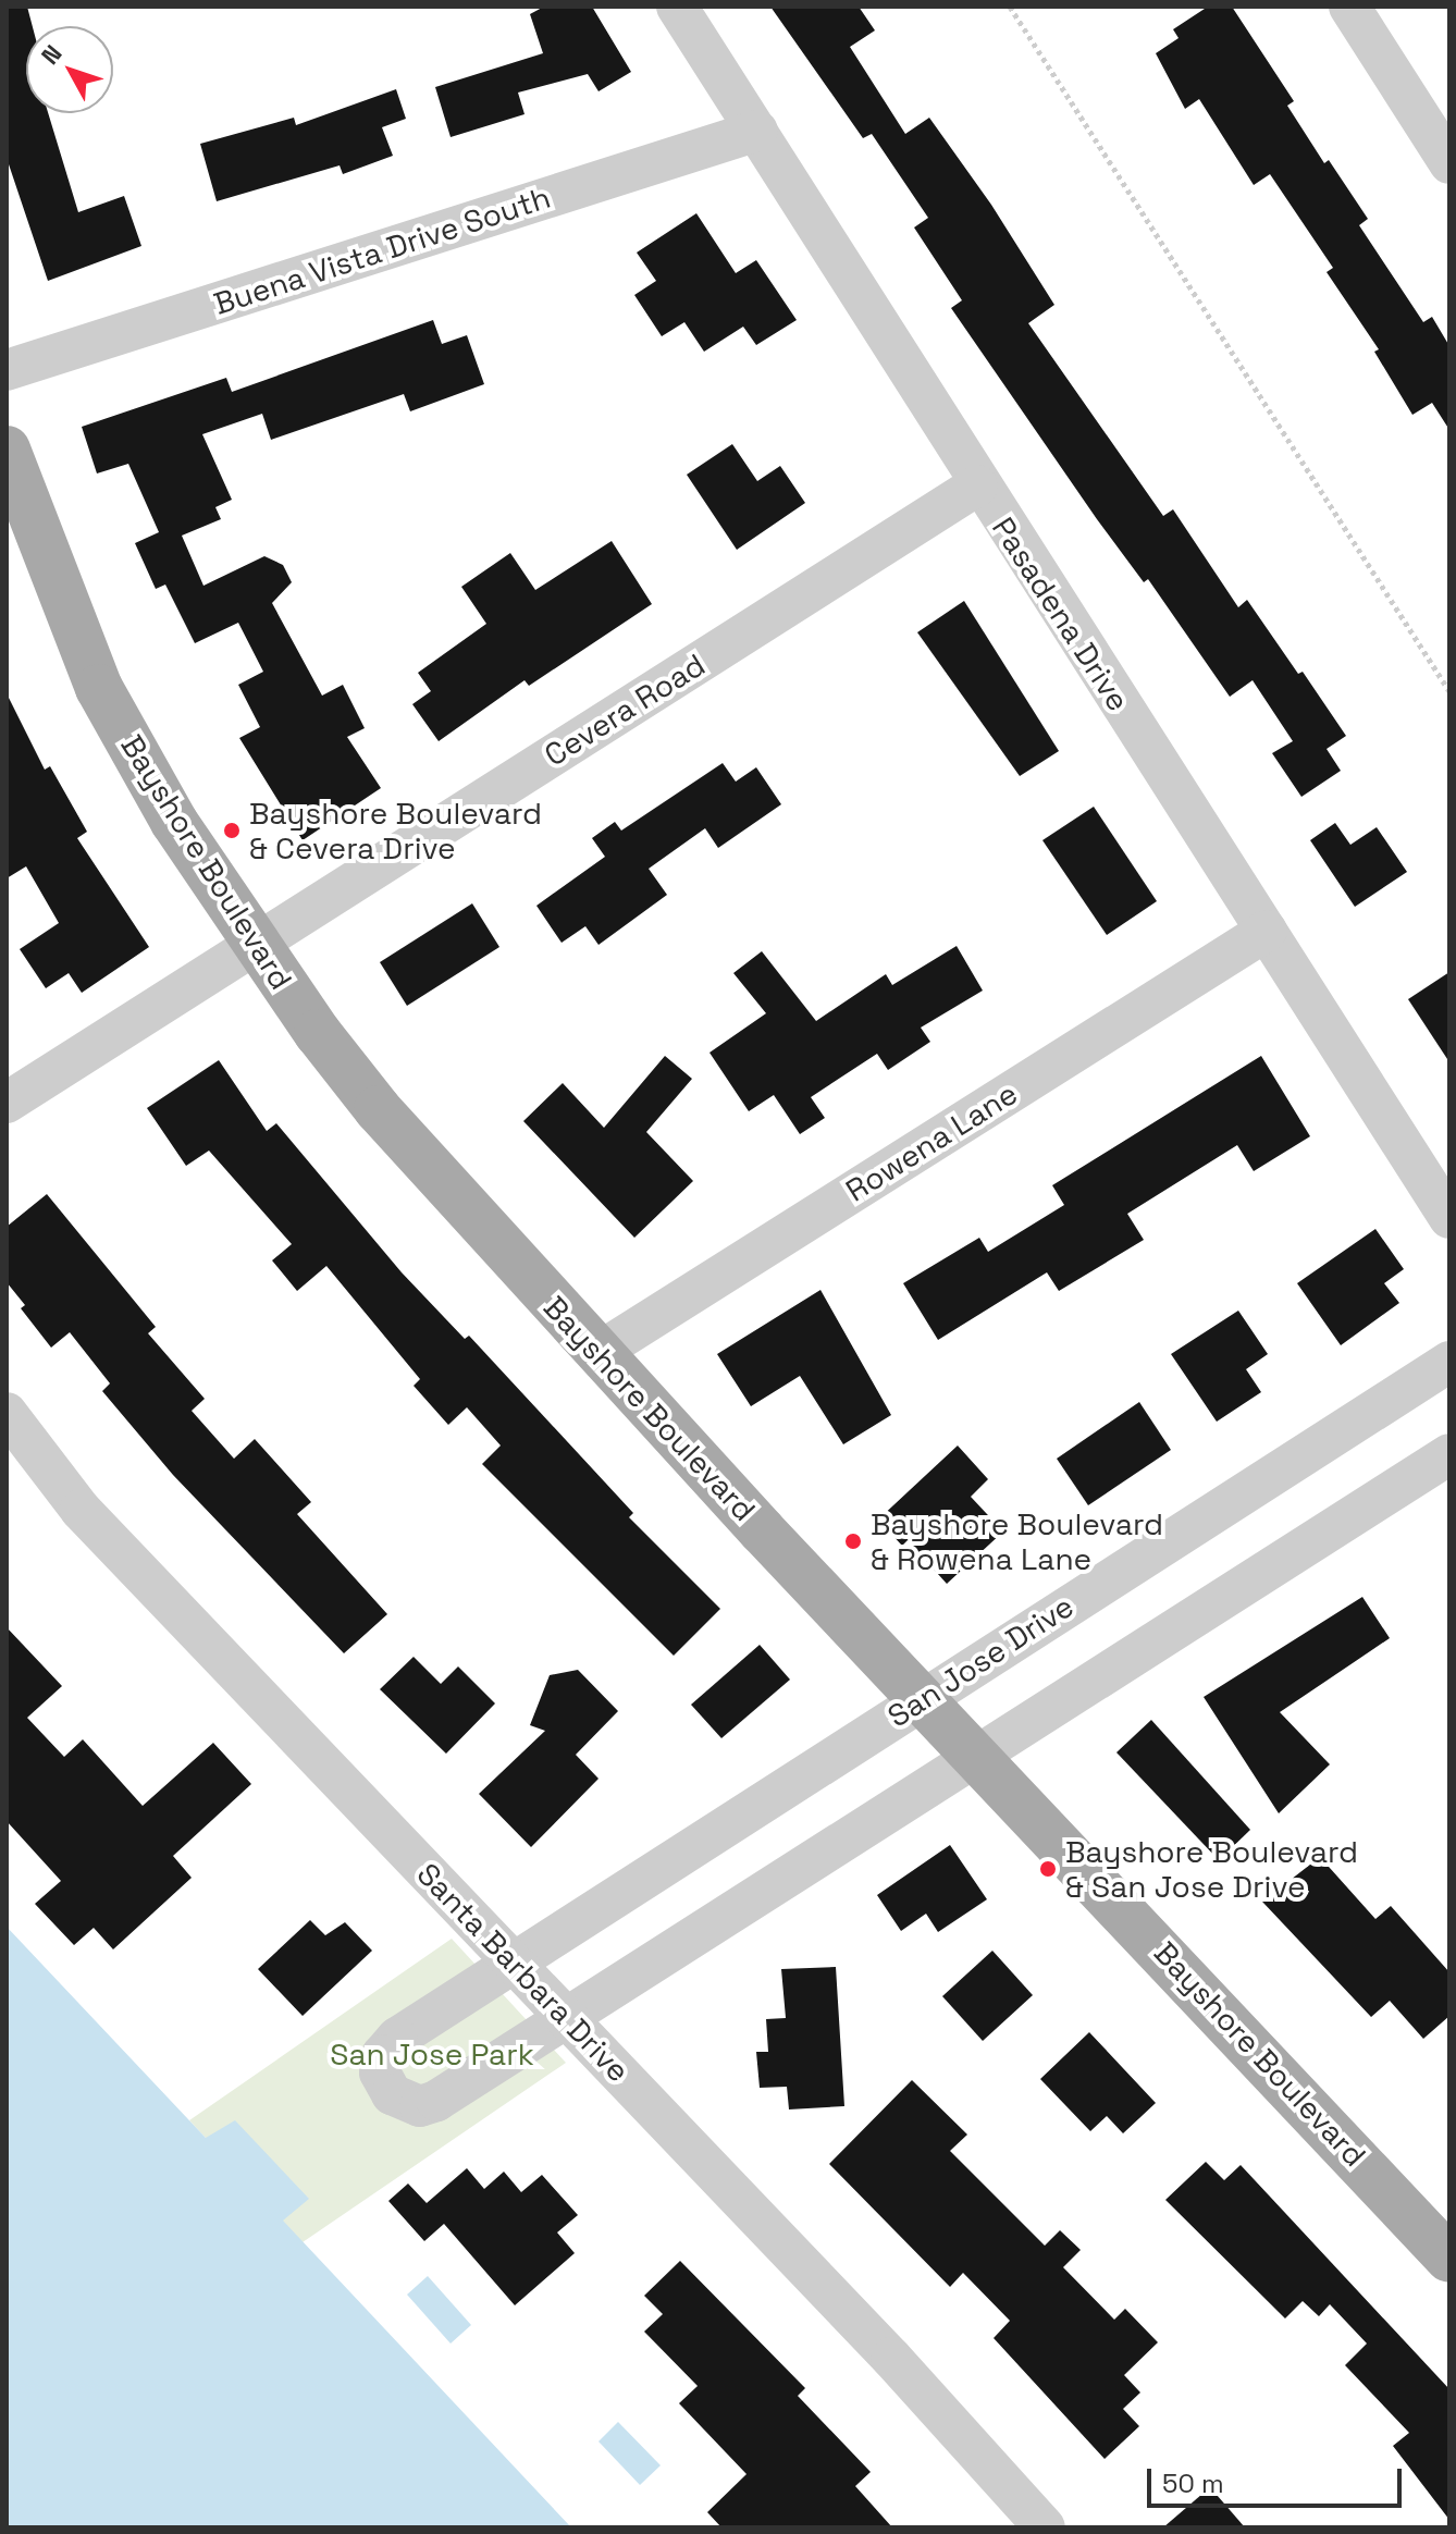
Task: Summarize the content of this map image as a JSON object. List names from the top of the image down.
{
  "streets": {
    "main road": ["Bayshore Boulevard"],
    "street": [
      "Buena Vista Drive South",
      "Pasadena Drive",
      "Cevera Road",
      "Rowena Lane",
      "San Jose Drive",
      "Santa Barbara Drive"
    ]
  },
  "crossings": [
    ["Buena Vista Drive South", "Pasadena Drive"],
    ["Pasadena Drive", "Cevera Road"],
    ["Pasadena Drive", "Rowena Lane"],
    ["Cevera Road", "Bayshore Boulevard"],
    ["Bayshore Boulevard", "Rowena Lane"],
    ["Bayshore Boulevard", "San Jose Drive"],
    ["San Jose Drive", "Santa Barbara Drive"]
  ],
  "parks": ["San Jose Park"],
  "places": ["Bayshore Boulevard & Cevera Drive", "Bayshore Boulevard & Rowena Lane", "Bayshore Boulevard & San Jose Drive"],
  "scale_bar": "50 m",
  "north": "top left"
}
